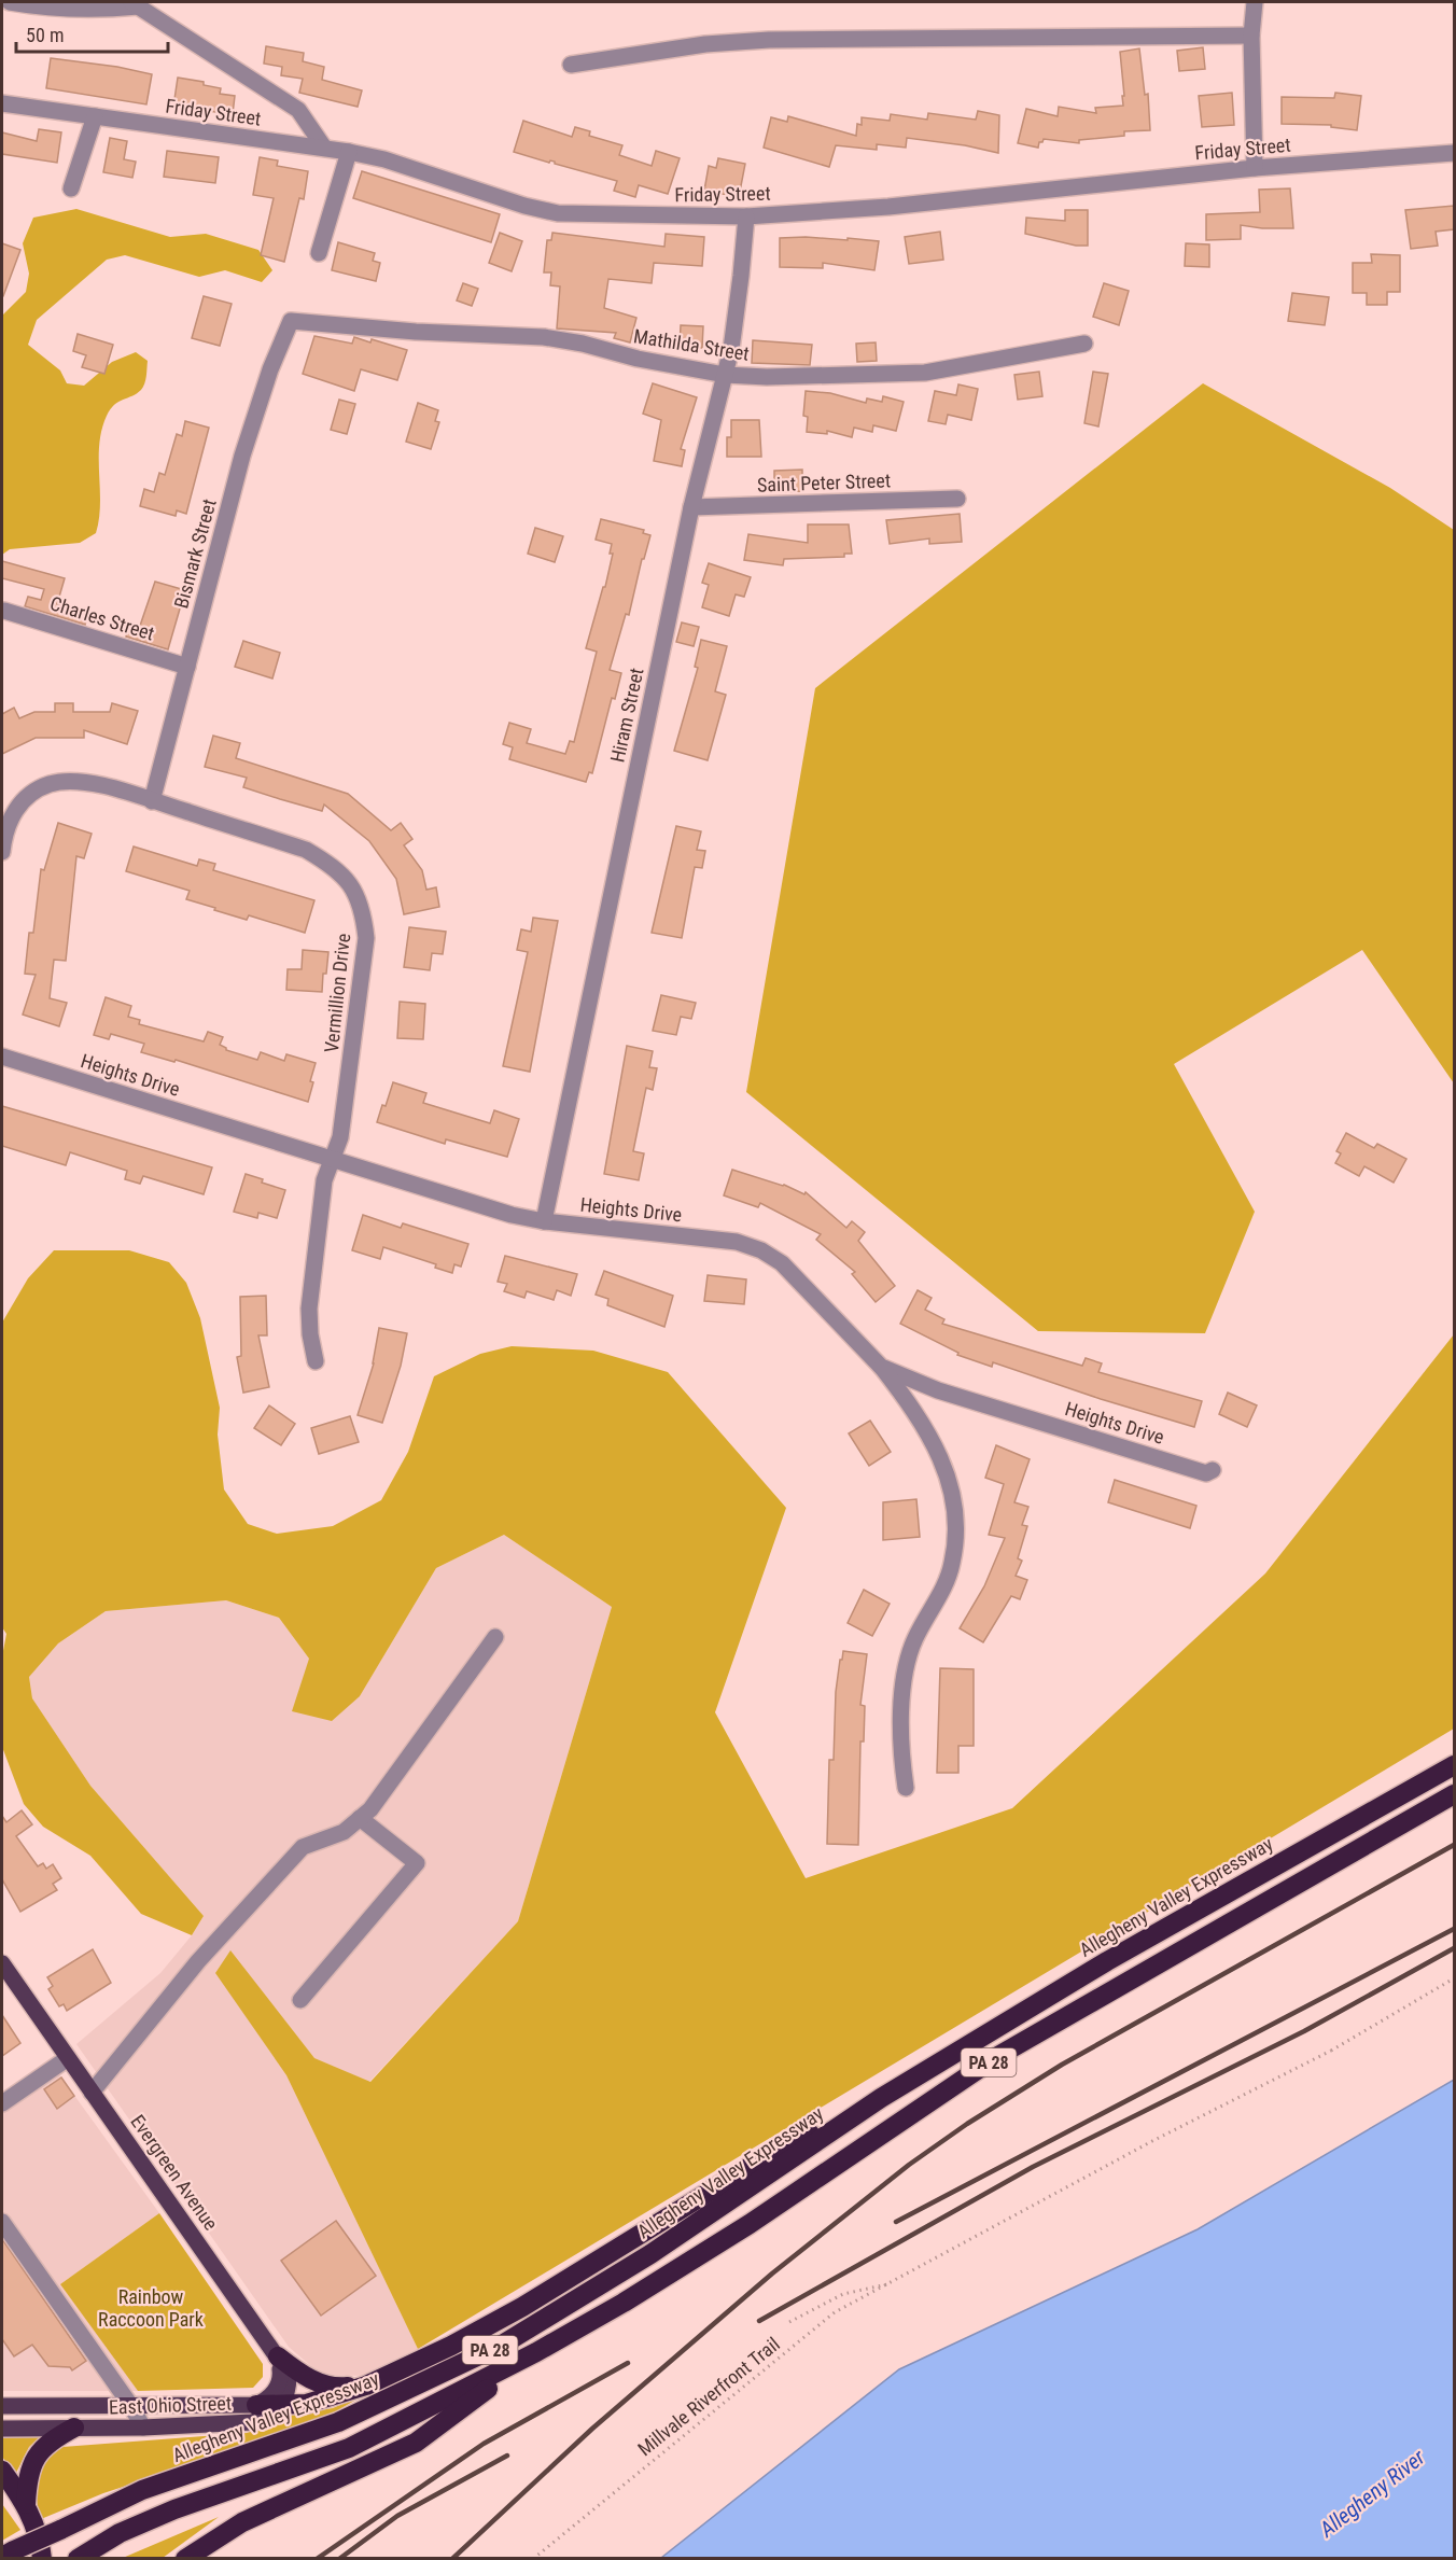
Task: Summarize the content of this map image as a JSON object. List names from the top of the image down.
{
  "streets": {
    "highway": ["Allegheny Valley Expressway", "PA 28"],
    "main road": ["Evergreen Avenue", "East Ohio Street"],
    "street": [
      "Friday Street",
      "Mathilda Street",
      "Saint Peter Street",
      "Bismark Street",
      "Charles Street",
      "Hiram Street",
      "Vermillion Drive",
      "Heights Drive"
    ],
    "path": ["Millvale Riverfront Trail"]
  },
  "crossings": [
    ["Friday Street", "Hiram Street"],
    ["Mathilda Street", "Bismark Street"],
    ["Mathilda Street", "Hiram Street"],
    ["Saint Peter Street", "Hiram Street"],
    ["Bismark Street", "Charles Street"],
    ["Bismark Street", "Vermillion Drive"],
    ["Hiram Street", "Heights Drive"],
    ["Vermillion Drive", "Heights Drive"]
  ],
  "water": ["Allegheny River"],
  "parks": ["Rainbow Raccoon Park"],
  "scale_bar": "50 m"
}
